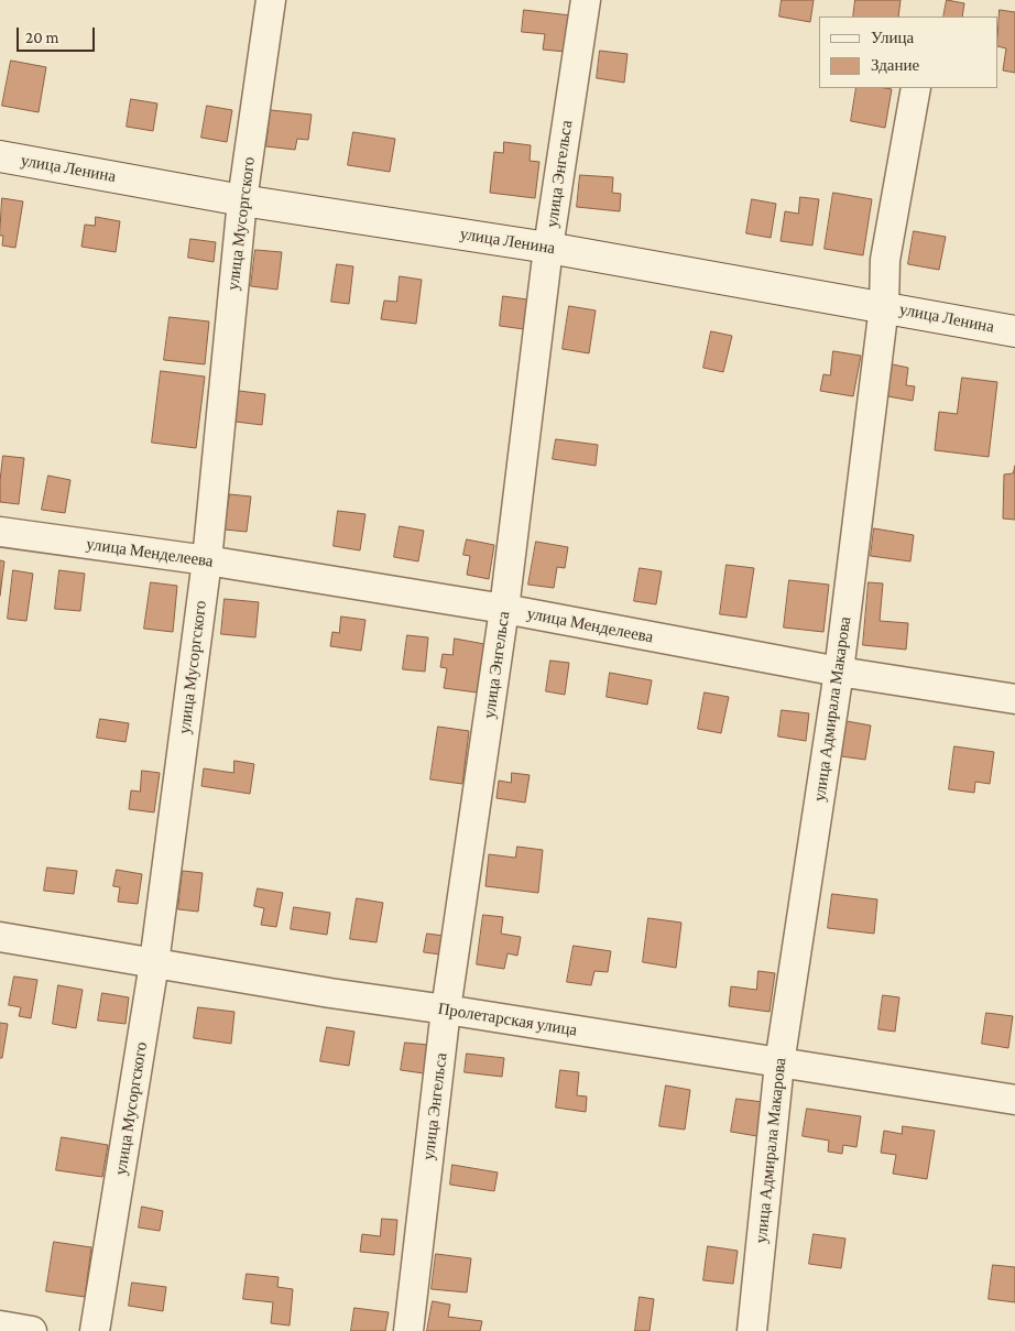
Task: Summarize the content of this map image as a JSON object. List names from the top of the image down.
{
  "streets": {
    "street": [
      "улица Ленина",
      "улица Энгельса",
      "улица Мусоргского",
      "улица Менделеева",
      "улица Адмирала Макарова",
      "Пролетарская улица"
    ]
  },
  "crossings": [
    ["улица Ленина", "улица Энгельса"],
    ["улица Ленина", "улица Мусоргского"],
    ["улица Ленина", "улица Адмирала Макарова"],
    ["улица Энгельса", "улица Менделеева"],
    ["улица Энгельса", "Пролетарская улица"],
    ["улица Мусоргского", "улица Менделеева"],
    ["улица Мусоргского", "Пролетарская улица"],
    ["улица Менделеева", "улица Адмирала Макарова"],
    ["улица Адмирала Макарова", "Пролетарская улица"]
  ],
  "legend": ["Улица", "Здание"],
  "scale_bar": "20 m"
}
